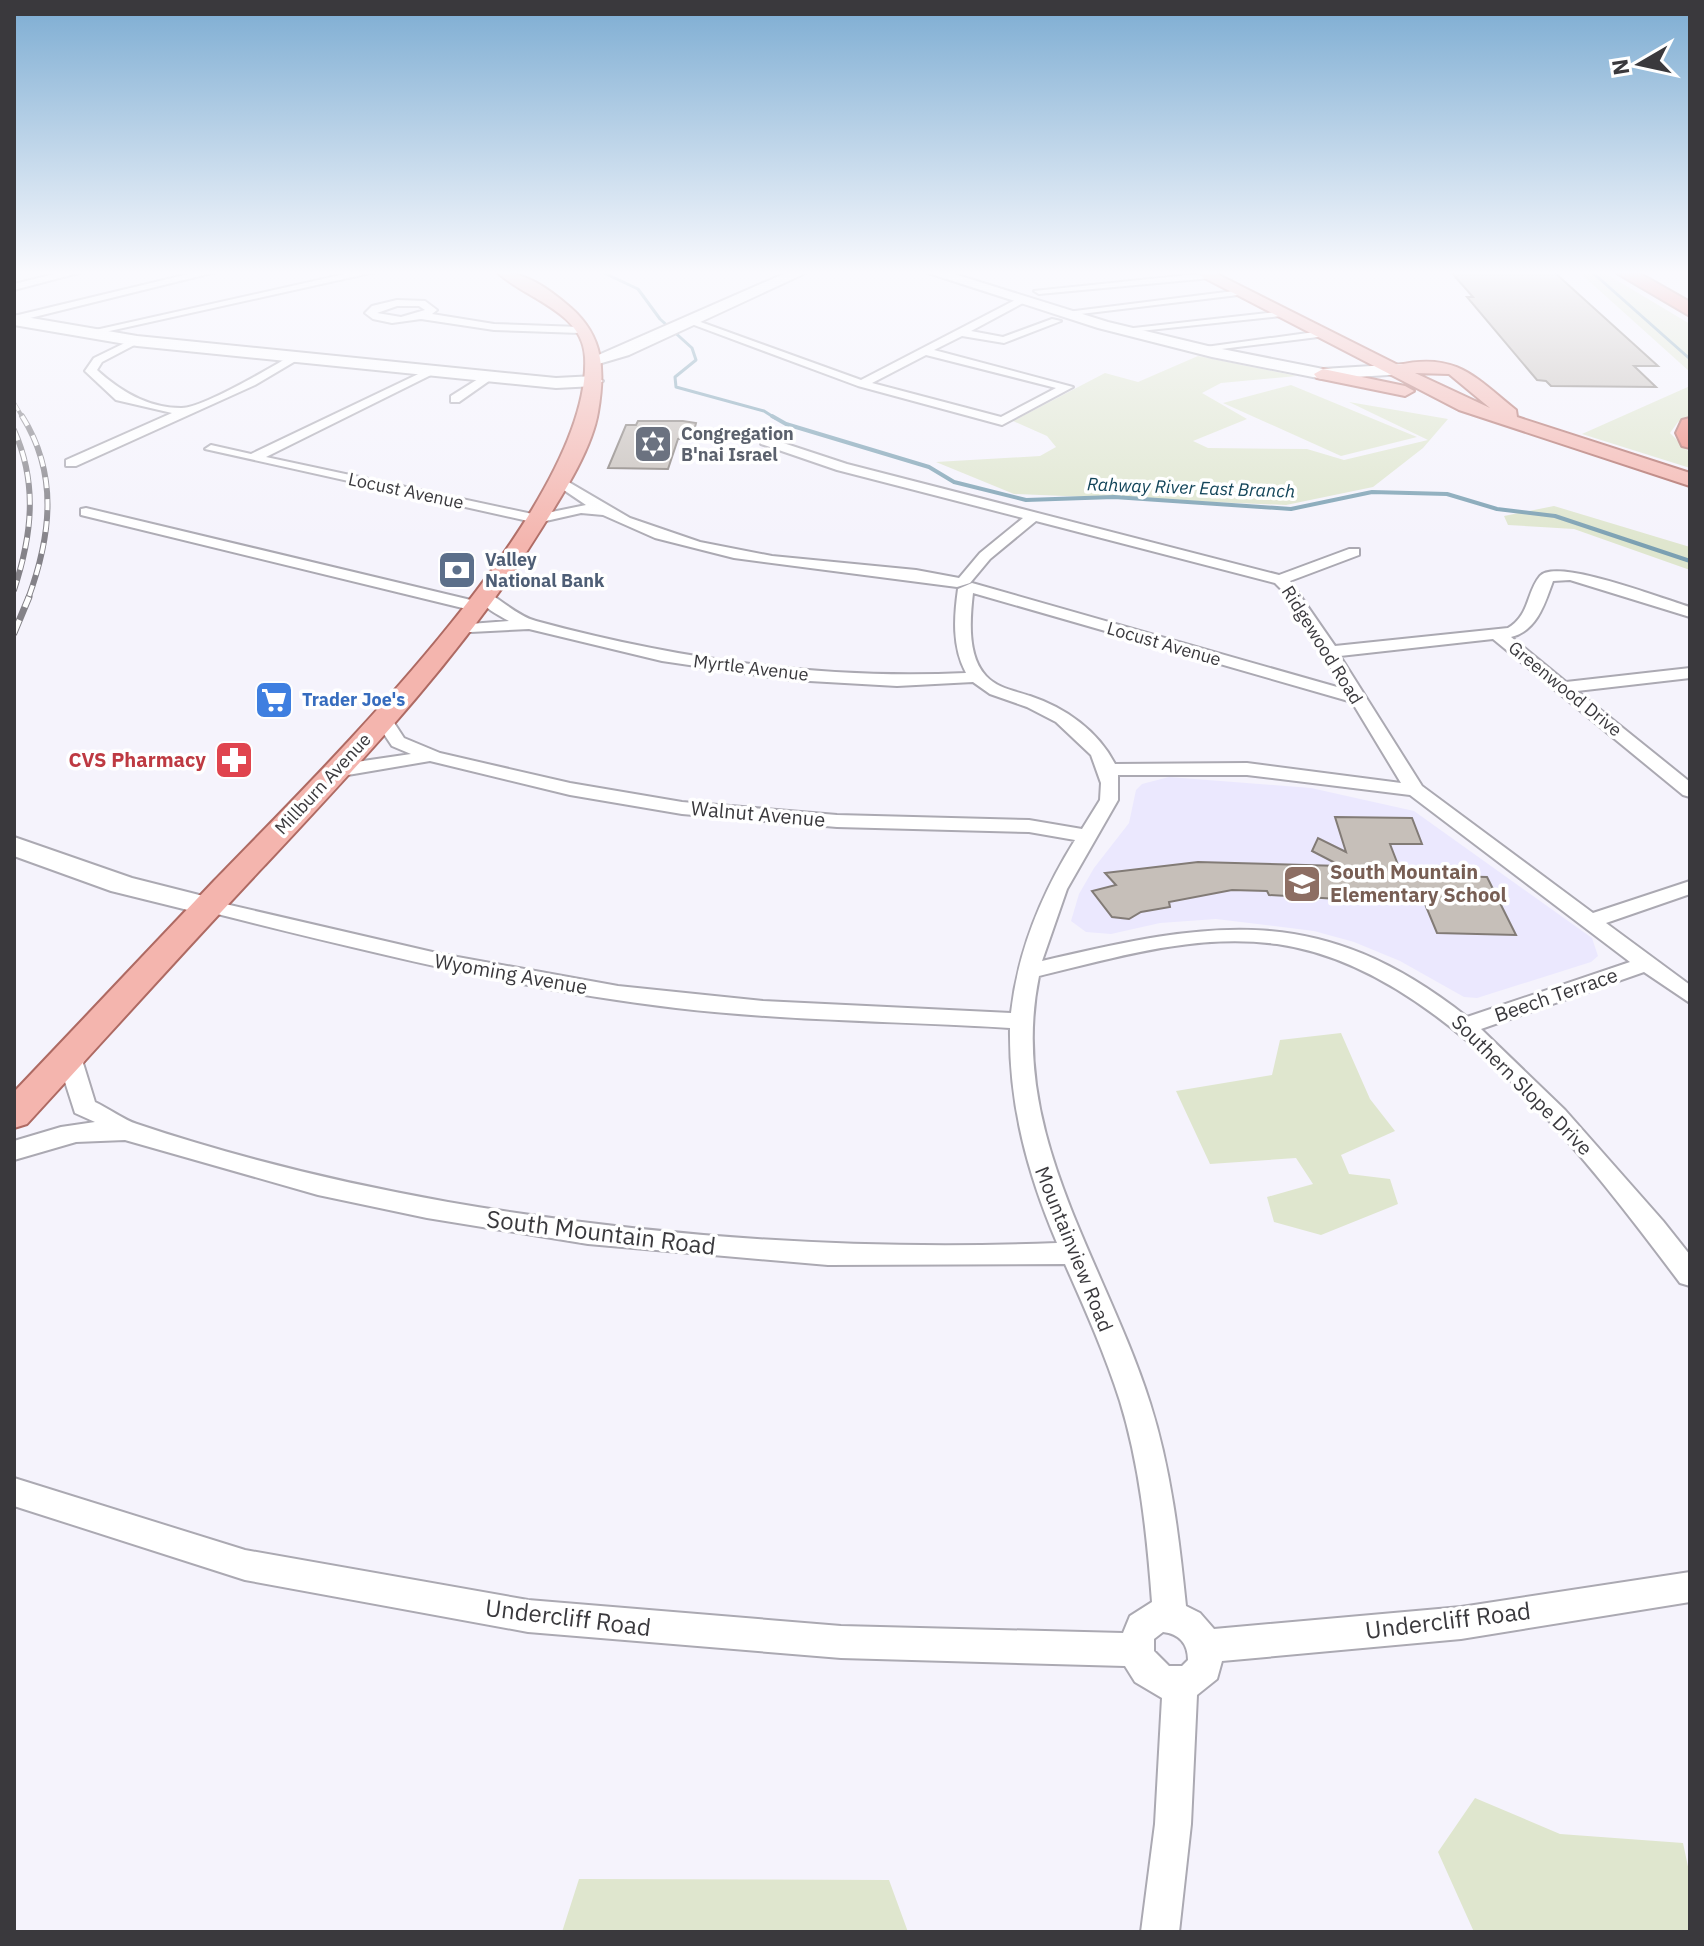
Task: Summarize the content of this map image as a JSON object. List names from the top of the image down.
{
  "streets": {
    "main road": ["Millburn Avenue"],
    "street": [
      "Locust Avenue",
      "Ridgewood Road",
      "Myrtle Avenue",
      "Greenwood Drive",
      "Walnut Avenue",
      "Wyoming Avenue",
      "Beech Terrace",
      "Southern Slope Drive",
      "South Mountain Road",
      "Mountainview Road",
      "Undercliff Road"
    ]
  },
  "crossings": [
    ["Locust Avenue", "Ridgewood Road"],
    ["Locust Avenue", "Millburn Avenue"],
    ["Ridgewood Road", "Greenwood Drive"],
    ["Ridgewood Road", "Beech Terrace"],
    ["Myrtle Avenue", "Millburn Avenue"],
    ["Millburn Avenue", "Walnut Avenue"],
    ["Millburn Avenue", "Wyoming Avenue"],
    ["Millburn Avenue", "South Mountain Road"],
    ["Walnut Avenue", "Mountainview Road"],
    ["Wyoming Avenue", "Mountainview Road"],
    ["Beech Terrace", "Southern Slope Drive"],
    ["Southern Slope Drive", "Mountainview Road"],
    ["South Mountain Road", "Mountainview Road"],
    ["Mountainview Road", "Undercliff Road"]
  ],
  "water": ["Rahway River East Branch"],
  "places": {
    "synagogue": ["Congregation B'nai Israel"],
    "bank": ["Valley National Bank"],
    "supermarket": ["Trader Joe's"],
    "pharmacy": ["CVS Pharmacy"],
    "school or university": ["South Mountain Elementary School"]
  },
  "north": "left"
}
